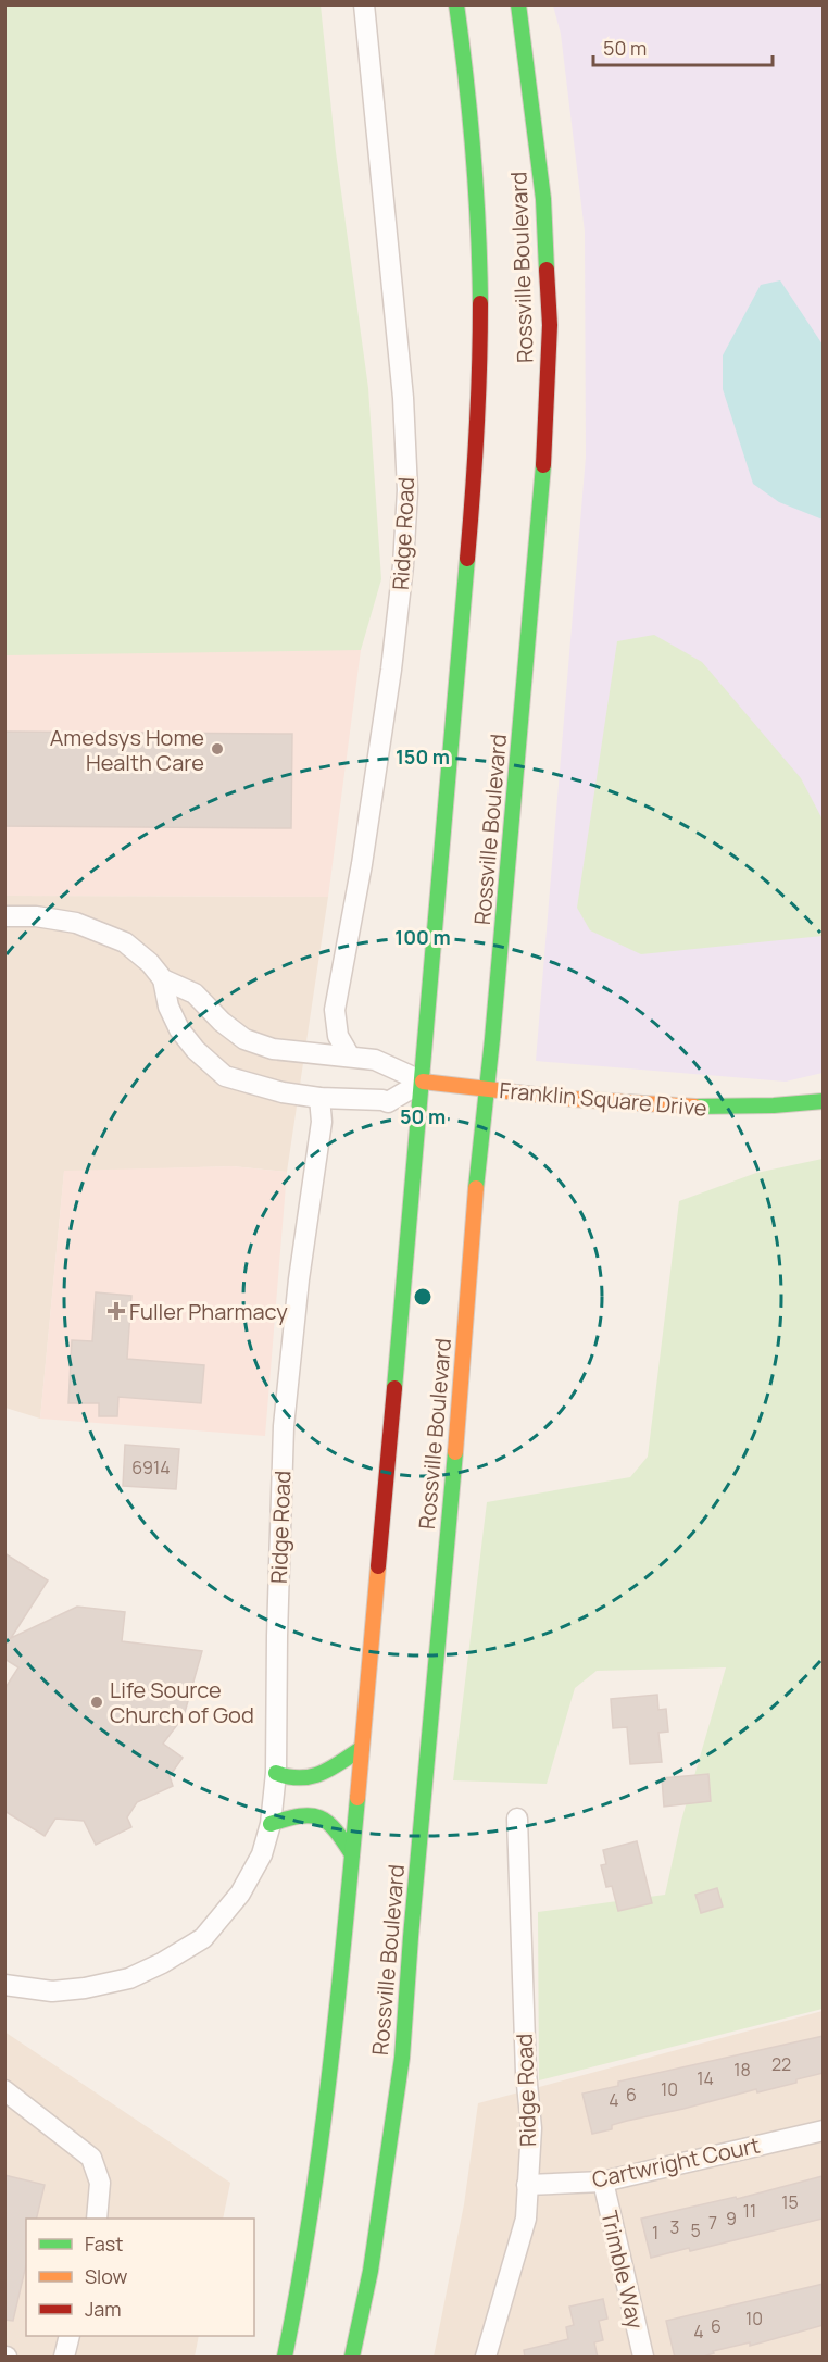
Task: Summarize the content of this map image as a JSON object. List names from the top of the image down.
{
  "streets": {
    "main road": ["Rossville Boulevard", "Franklin Square Drive"],
    "street": ["Ridge Road", "Cartwright Court", "Trimble Way"]
  },
  "crossings": [
    ["Rossville Boulevard", "Franklin Square Drive"],
    ["Ridge Road", "Franklin Square Drive"],
    ["Ridge Road", "Cartwright Court"],
    ["Cartwright Court", "Trimble Way"]
  ],
  "places": {
    "other": ["Amedsys Home Health Care", "Life Source Church of God"],
    "health": ["Fuller Pharmacy"]
  },
  "house_numbers": [
    "6914",
    "22",
    "18",
    "14",
    "10",
    "6",
    "4",
    "15",
    "11",
    "9",
    "7",
    "3",
    "5",
    "1",
    "10",
    "6",
    "4"
  ],
  "legend": ["Fast", "Slow", "Jam"],
  "scale_bar": "50 m",
  "rings": ["150 m", "100 m", "50 m"]
}
